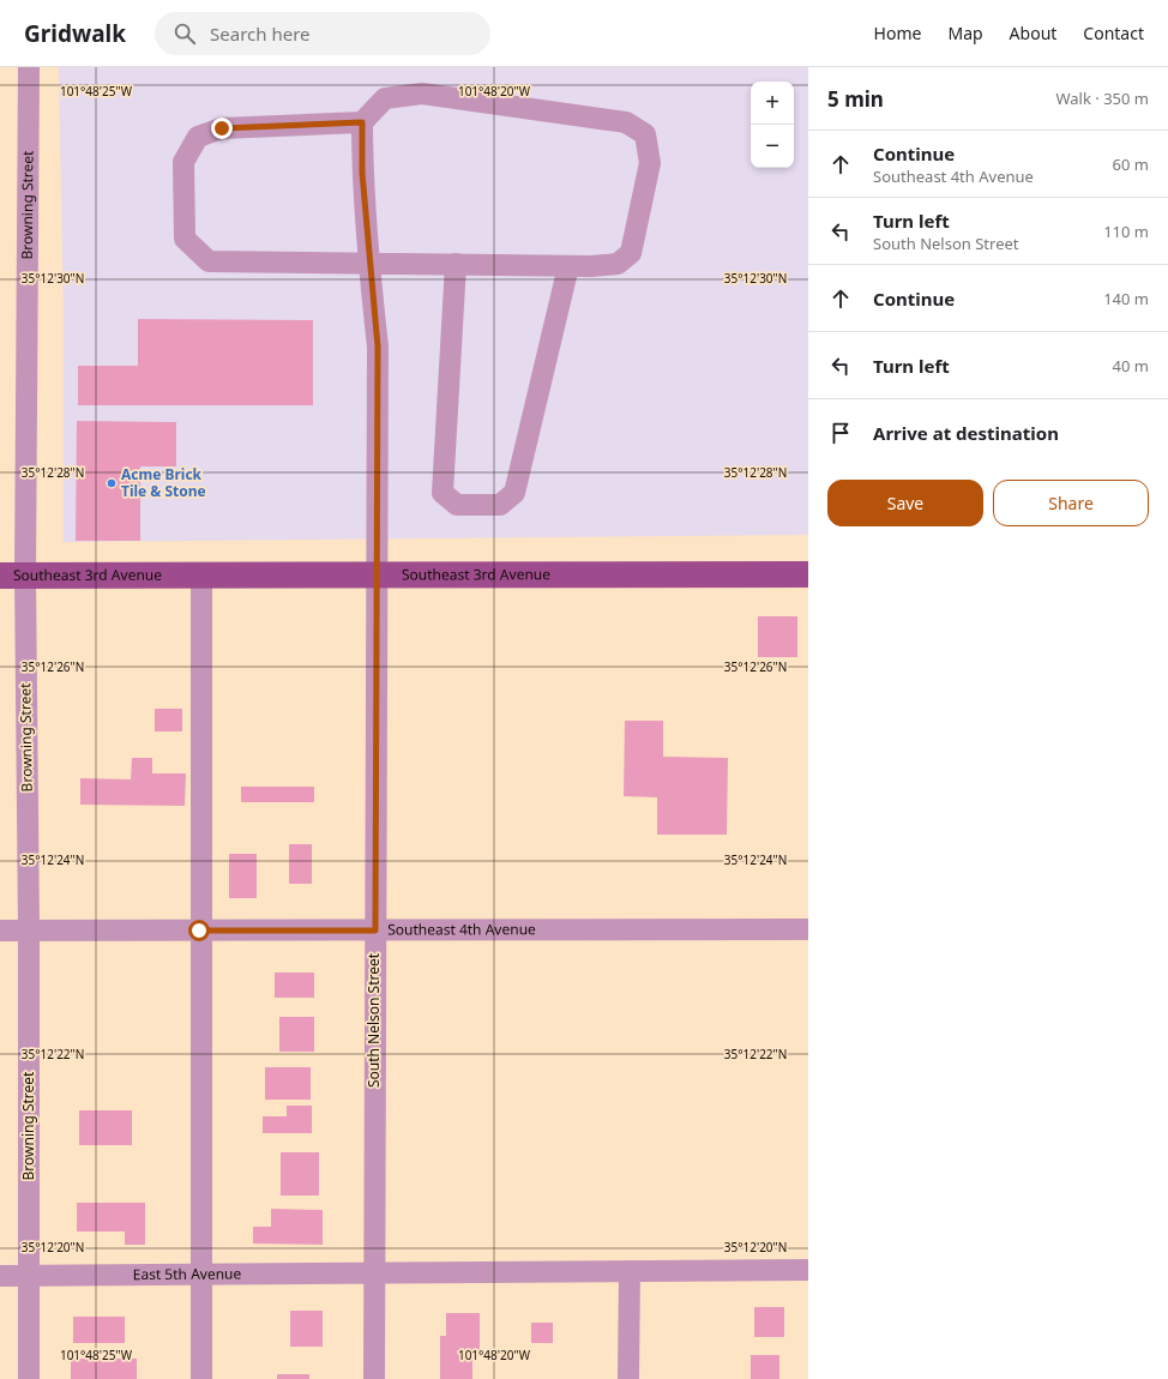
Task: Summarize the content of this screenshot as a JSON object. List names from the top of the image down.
{
  "streets": {
    "main road": ["Southeast 3rd Avenue"],
    "street": [
      "Browning Street",
      "Southeast 4th Avenue",
      "South Nelson Street",
      "East 5th Avenue"
    ]
  },
  "crossings": [
    ["Browning Street", "Southeast 3rd Avenue"],
    ["Browning Street", "Southeast 4th Avenue"],
    ["Browning Street", "East 5th Avenue"],
    ["Southeast 3rd Avenue", "South Nelson Street"],
    ["Southeast 4th Avenue", "South Nelson Street"],
    ["South Nelson Street", "East 5th Avenue"]
  ],
  "places": ["Acme Brick Tile & Stone"],
  "page": {
    "header": "Gridwalk",
    "search": "Search here",
    "nav": [
      "Home",
      "Map",
      "About",
      "Contact"
    ],
    "heading": ["5 min", "Walk · 350 m"],
    "map_buttons": ["+", "−"],
    "list": [
      ["Continue", "Southeast 4th Avenue", "60 m"],
      ["Turn left", "South Nelson Street", "110 m"],
      ["Continue", "140 m"],
      ["Turn left", "40 m"],
      "Arrive at destination"
    ],
    "buttons": ["Save", "Share"]
  },
  "coordinates": [
    "101°48'25\"W",
    "101°48'20\"W",
    "35°12'30\"N",
    "35°12'28\"N",
    "35°12'26\"N",
    "35°12'24\"N",
    "35°12'22\"N",
    "35°12'20\"N"
  ]
}
